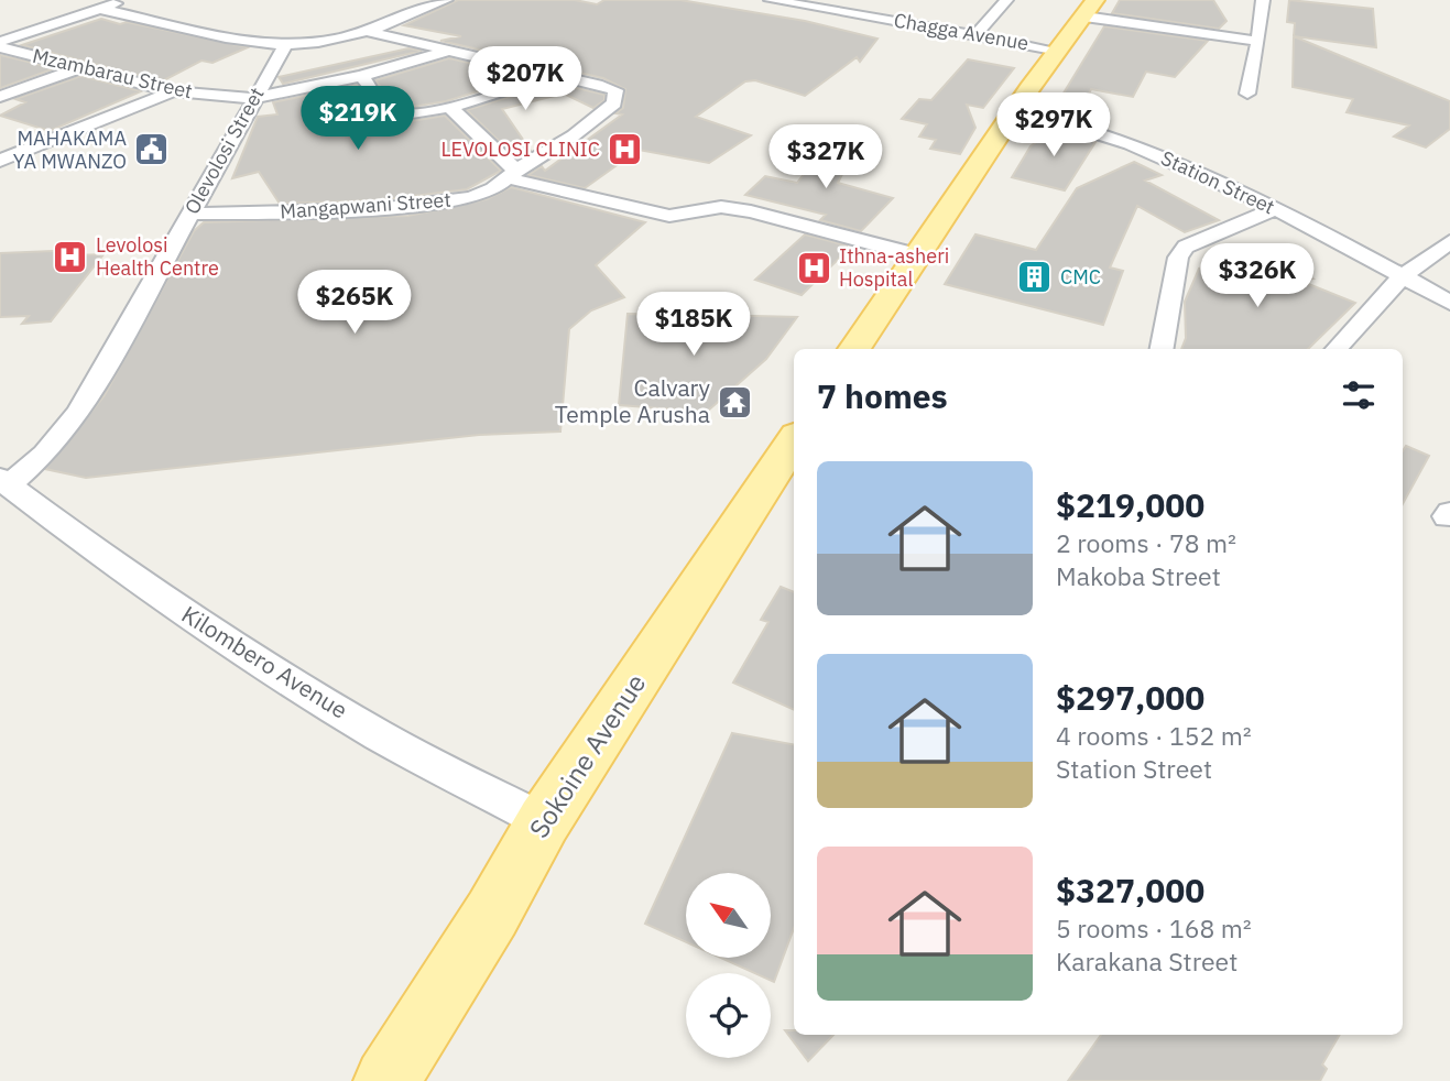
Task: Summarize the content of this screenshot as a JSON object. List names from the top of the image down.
{
  "streets": {
    "main road": ["Sokoine Avenue"],
    "street": [
      "Chagga Avenue",
      "Mzambarau Street",
      "Olevolosi Street",
      "Station Street",
      "Mangapwani Street",
      "Kilombero Avenue"
    ]
  },
  "crossings": [
    ["Mzambarau Street", "Olevolosi Street"],
    ["Mzambarau Street", "Mangapwani Street"],
    ["Olevolosi Street", "Mangapwani Street"],
    ["Olevolosi Street", "Kilombero Avenue"],
    ["Kilombero Avenue", "Sokoine Avenue"]
  ],
  "places": {
    "public building": ["MAHAKAMA YA MWANZO"],
    "hospital": ["LEVOLOSI CLINIC", "Levolosi Health Centre", "Ithna-asheri Hospital"],
    "building": ["CMC"],
    "temple": ["Calvary Temple Arusha"]
  },
  "north": "top left",
  "page": {
    "price": [
      "$207K",
      "$219K",
      "$297K",
      "$327K",
      "$326K",
      "$265K",
      "$185K"
    ],
    "heading": "7 homes",
    "list": [
      {
        "name": "$219,000",
        "note": "2 rooms · 78 m² · Makoba Street"
      },
      {
        "name": "$297,000",
        "note": "4 rooms · 152 m² · Station Street"
      },
      {
        "name": "$327,000",
        "note": "5 rooms · 168 m² · Karakana Street"
      }
    ]
  }
}
